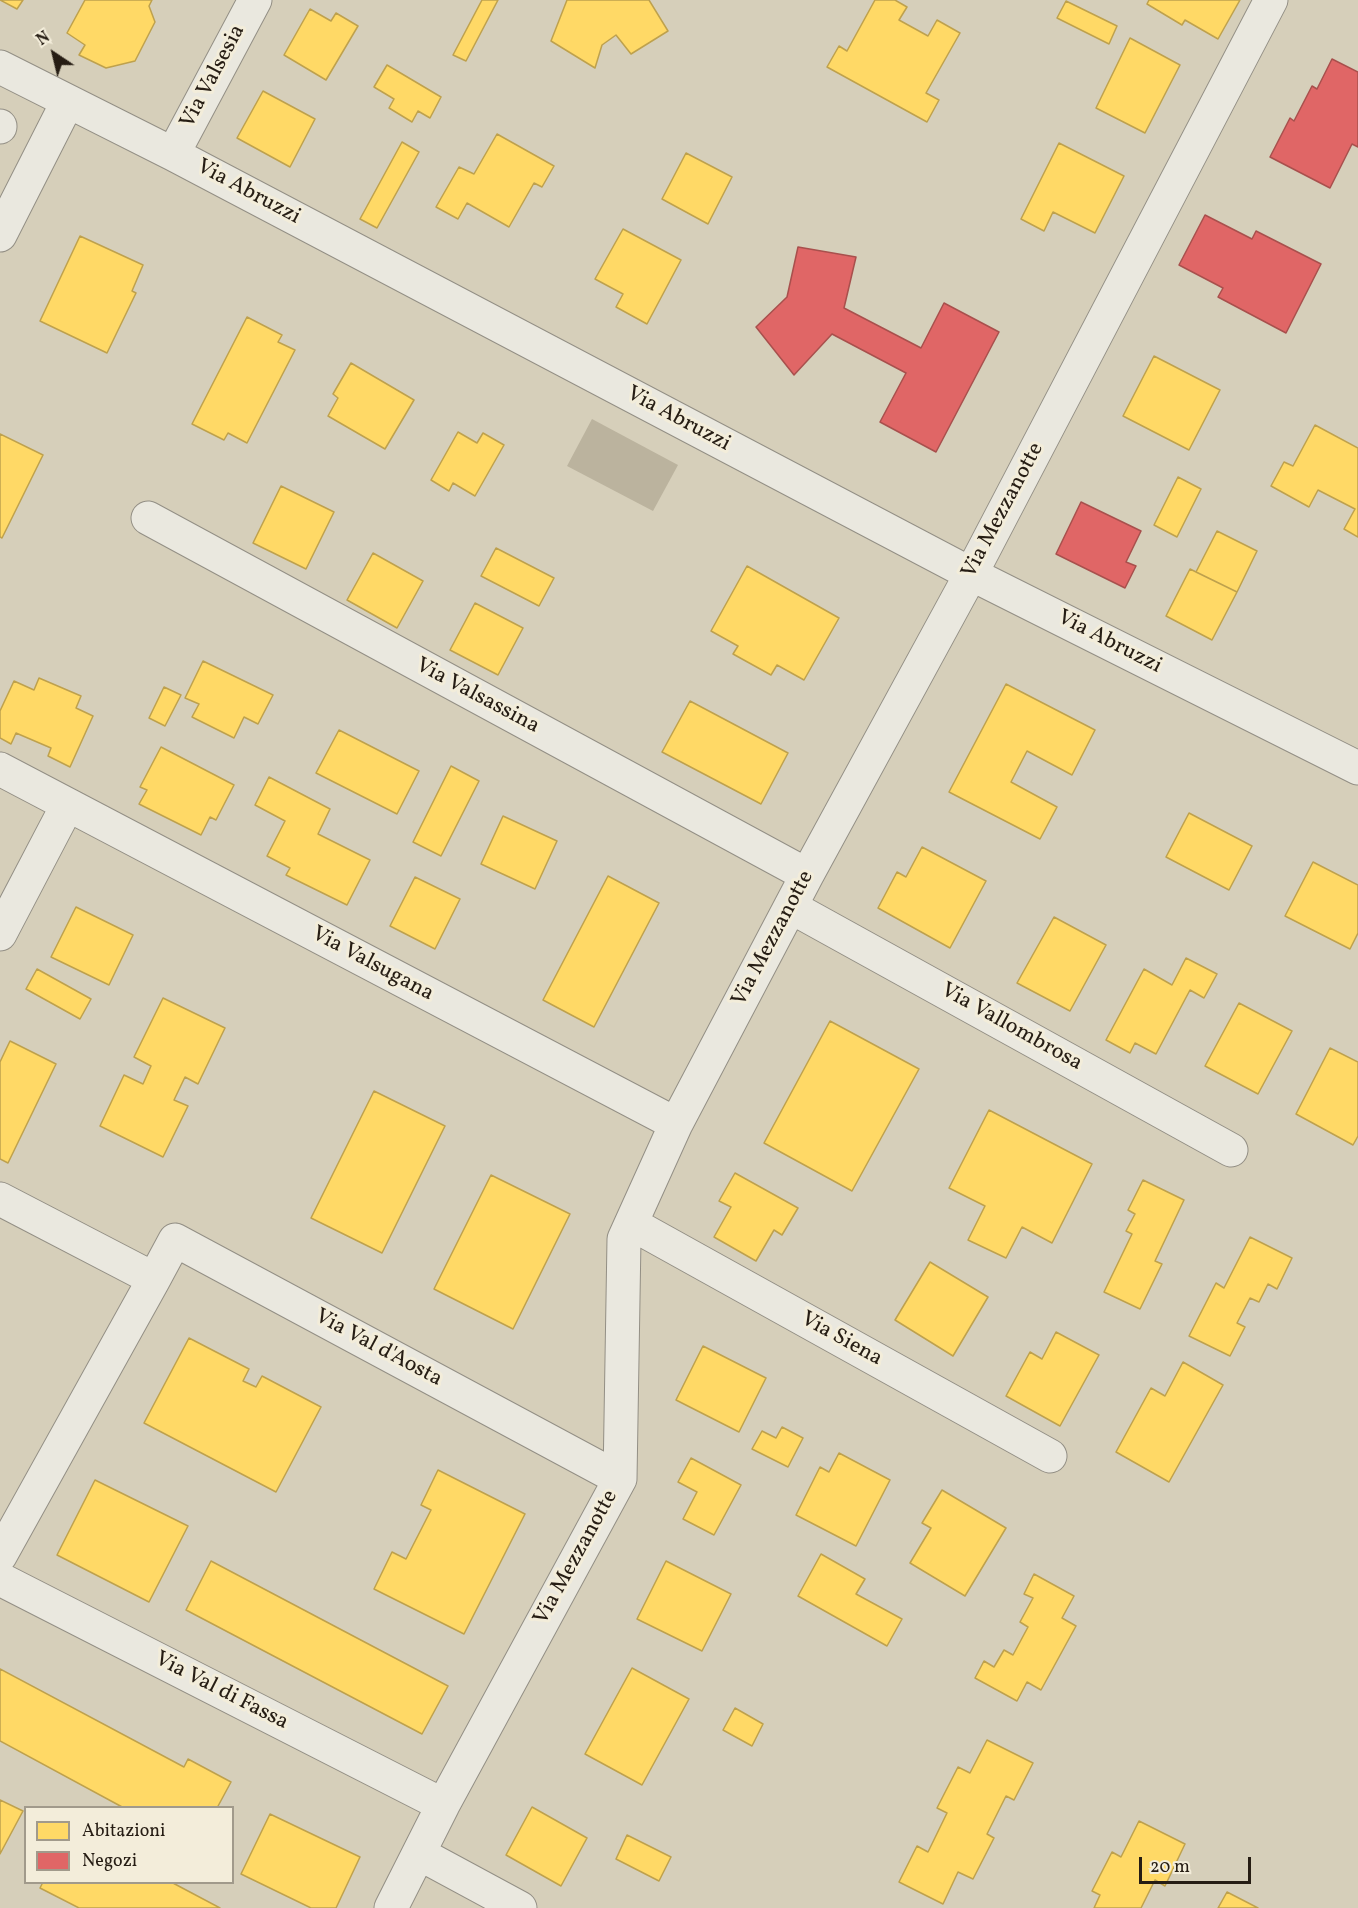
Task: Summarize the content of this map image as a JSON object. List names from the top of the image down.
{
  "streets": {
    "street": [
      "Via Valsesia",
      "Via Abruzzi",
      "Via Mezzanotte",
      "Via Valsassina",
      "Via Valsugana",
      "Via Vallombrosa",
      "Via Siena",
      "Via Val d'Aosta",
      "Via Val di Fassa"
    ]
  },
  "crossings": [
    ["Via Valsesia", "Via Abruzzi"],
    ["Via Abruzzi", "Via Mezzanotte"],
    ["Via Mezzanotte", "Via Valsassina"],
    ["Via Mezzanotte", "Via Valsugana"],
    ["Via Mezzanotte", "Via Vallombrosa"],
    ["Via Mezzanotte", "Via Siena"],
    ["Via Mezzanotte", "Via Val d'Aosta"],
    ["Via Mezzanotte", "Via Val di Fassa"]
  ],
  "legend": ["Abitazioni", "Negozi"],
  "scale_bar": "20 m",
  "north": "top left"
}
